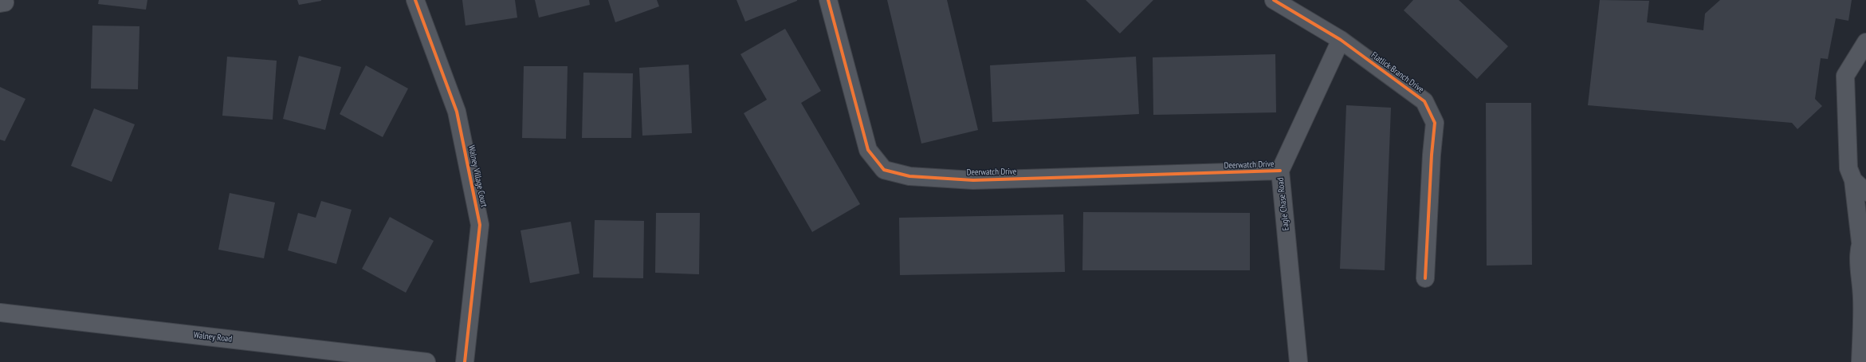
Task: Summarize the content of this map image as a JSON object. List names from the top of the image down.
{
  "streets": {
    "main road": ["Walney Road"],
    "street": [
      "Flatlick Branch Drive",
      "Deerwatch Drive",
      "Walney Village Court",
      "Eagle Chase Road"
    ]
  },
  "crossings": [
    ["Flatlick Branch Drive", "Eagle Chase Road"],
    ["Deerwatch Drive", "Eagle Chase Road"]
  ]
}
